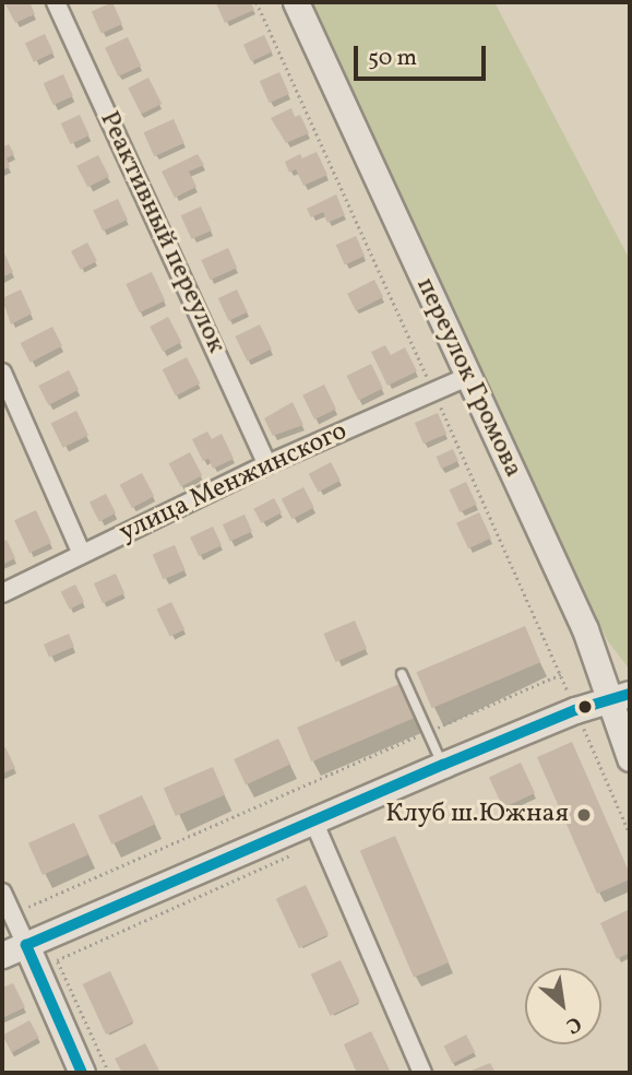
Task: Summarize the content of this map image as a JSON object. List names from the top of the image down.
{
  "streets": {
    "street": ["Реактивный переулок", "переулок Громова", "улица Менжинского"]
  },
  "crossings": [
    ["Реактивный переулок", "улица Менжинского"],
    ["переулок Громова", "улица Менжинского"]
  ],
  "places": ["Клуб ш.Южная"],
  "scale_bar": "50 m",
  "north": "bottom right"
}
